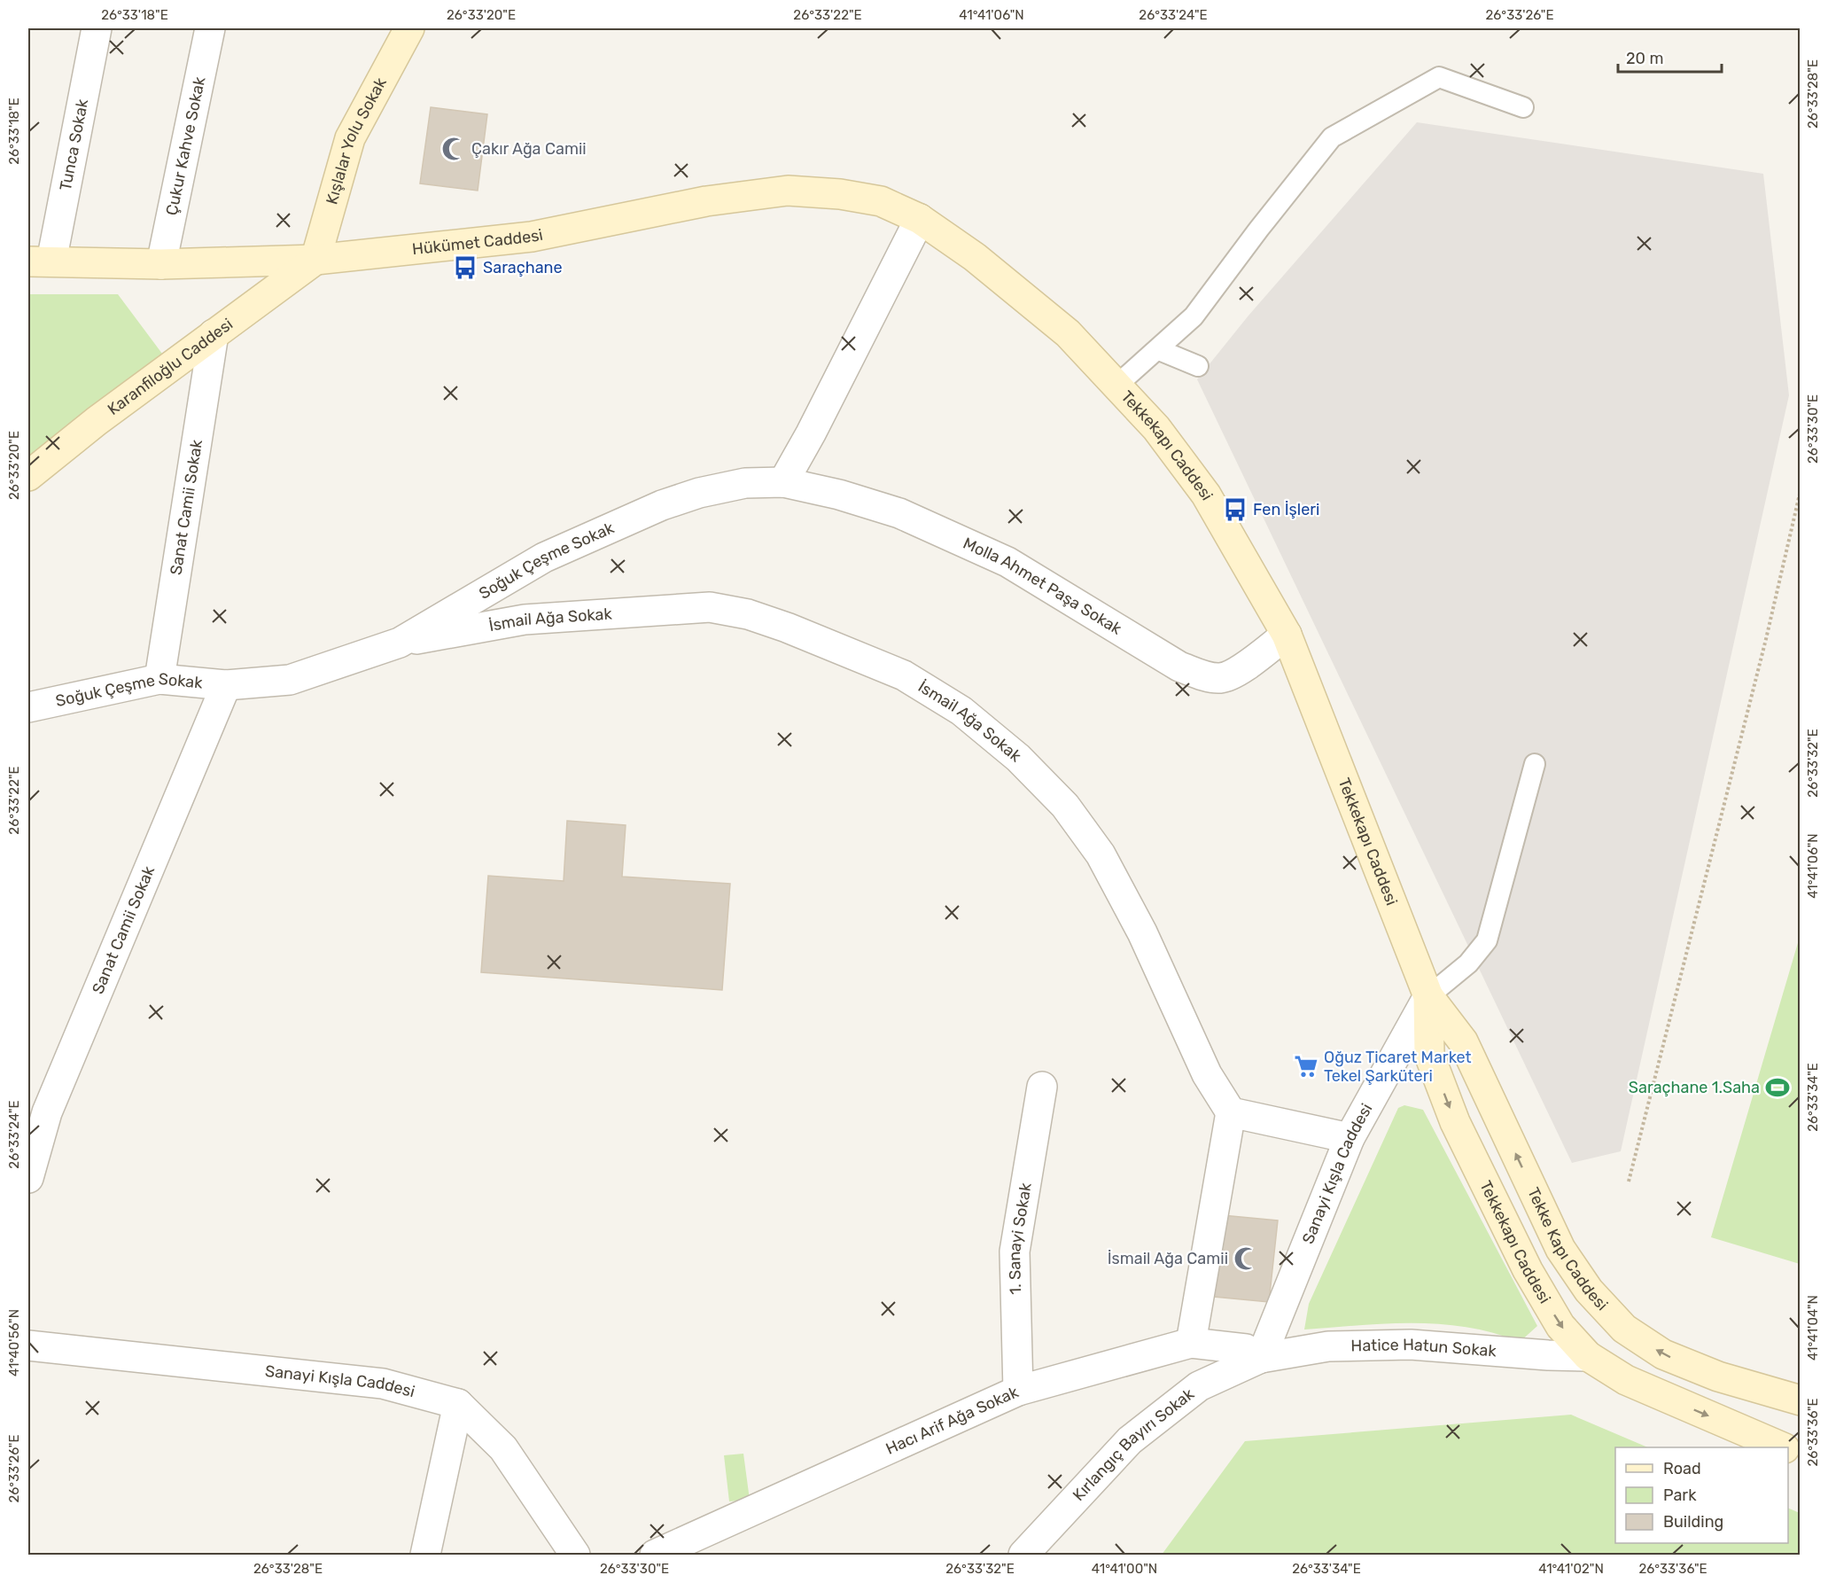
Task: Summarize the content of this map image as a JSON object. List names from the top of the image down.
{
  "streets": {
    "main road": [
      "Kışlalar Yolu Sokak",
      "Hükümet Caddesi",
      "Karanfiloğlu Caddesi",
      "Tekkekapı Caddesi",
      "Tekke Kapı Caddesi"
    ],
    "street": [
      "Tunca Sokak",
      "Çukur Kahve Sokak",
      "Sanat Camii Sokak",
      "Soğuk Çeşme Sokak",
      "Molla Ahmet Paşa Sokak",
      "İsmail Ağa Sokak",
      "Sanayi Kışla Caddesi",
      "1. Sanayi Sokak",
      "Hatice Hatun Sokak",
      "Hacı Arif Ağa Sokak",
      "Kırlangıç Bayırı Sokak"
    ]
  },
  "crossings": [
    ["Kışlalar Yolu Sokak", "Hükümet Caddesi"],
    ["Kışlalar Yolu Sokak", "Karanfiloğlu Caddesi"],
    ["Tunca Sokak", "Hükümet Caddesi"],
    ["Çukur Kahve Sokak", "Hükümet Caddesi"],
    ["Hükümet Caddesi", "Karanfiloğlu Caddesi"],
    ["Hükümet Caddesi", "Tekkekapı Caddesi"],
    ["Karanfiloğlu Caddesi", "Sanat Camii Sokak"],
    ["Tekkekapı Caddesi", "Molla Ahmet Paşa Sokak"],
    ["Tekkekapı Caddesi", "Sanayi Kışla Caddesi"],
    ["Tekkekapı Caddesi", "Tekke Kapı Caddesi"],
    ["Tekkekapı Caddesi", "Hatice Hatun Sokak"],
    ["Sanat Camii Sokak", "Soğuk Çeşme Sokak"],
    ["Soğuk Çeşme Sokak", "Molla Ahmet Paşa Sokak"],
    ["Soğuk Çeşme Sokak", "İsmail Ağa Sokak"],
    ["Sanayi Kışla Caddesi", "Tekke Kapı Caddesi"],
    ["Sanayi Kışla Caddesi", "Hatice Hatun Sokak"],
    ["Sanayi Kışla Caddesi", "Hacı Arif Ağa Sokak"],
    ["Sanayi Kışla Caddesi", "Kırlangıç Bayırı Sokak"],
    ["1. Sanayi Sokak", "Hacı Arif Ağa Sokak"],
    ["Hatice Hatun Sokak", "Hacı Arif Ağa Sokak"],
    ["Hatice Hatun Sokak", "Kırlangıç Bayırı Sokak"],
    ["Hacı Arif Ağa Sokak", "Kırlangıç Bayırı Sokak"]
  ],
  "one_way": ["Tekkekapı Caddesi", "Tekke Kapı Caddesi"],
  "places": {
    "mosque": ["Çakır Ağa Camii", "İsmail Ağa Camii"],
    "bus stop": ["Saraçhane", "Fen İşleri"],
    "supermarket": ["Oğuz Ticaret Market Tekel Şarküteri"],
    "sports": ["Saraçhane 1.Saha"]
  },
  "legend": ["Road", "Park", "Building"],
  "scale_bar": "20 m",
  "coordinates": [
    "26°33'18\"E",
    "26°33'20\"E",
    "26°33'22\"E",
    "41°41'06\"N",
    "26°33'24\"E",
    "26°33'26\"E",
    "26°33'28\"E",
    "26°33'30\"E",
    "26°33'32\"E",
    "26°33'34\"E",
    "41°41'04\"N",
    "41°40'56\"N",
    "26°33'36\"E",
    "41°41'00\"N",
    "41°41'02\"N"
  ]
}
